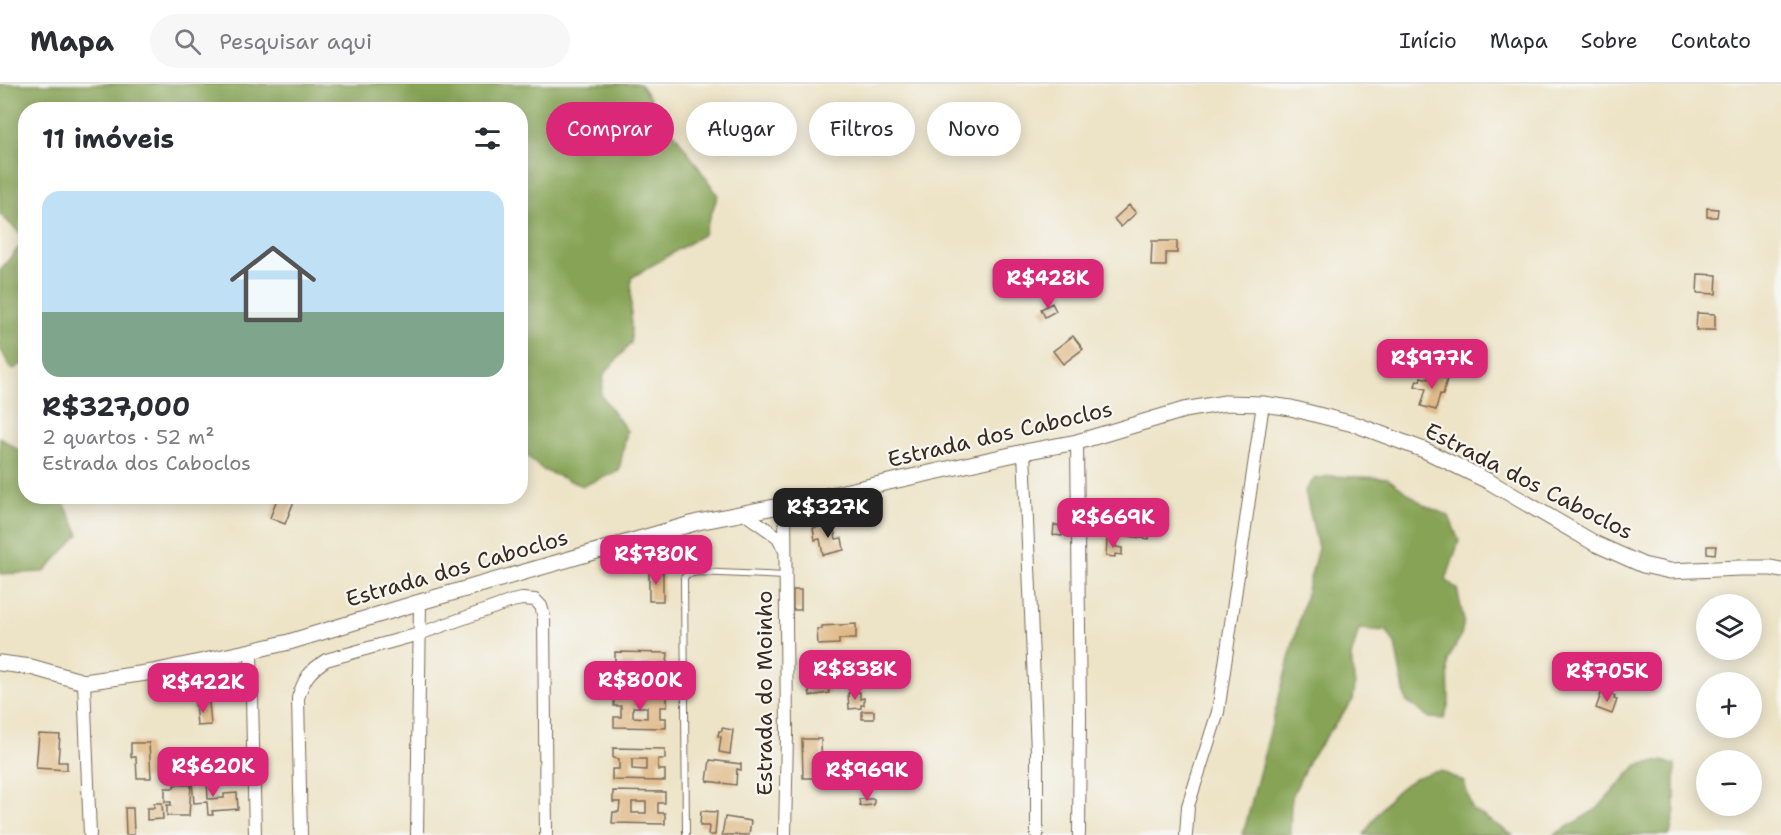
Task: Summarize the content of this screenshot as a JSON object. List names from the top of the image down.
{
  "streets": {
    "street": ["Estrada dos Caboclos", "Estrada do Moinho"]
  },
  "crossings": [
    ["Estrada dos Caboclos", "Estrada do Moinho"]
  ],
  "page": {
    "header": "Mapa",
    "search": "Pesquisar aqui",
    "nav": [
      "Início",
      "Mapa",
      "Sobre",
      "Contato"
    ],
    "chip": [
      "Comprar",
      "Alugar",
      "Filtros",
      "Novo"
    ],
    "heading": "11 imóveis",
    "list": [
      {
        "name": "R$327,000",
        "note": "2 quartos · 52 m² · Estrada dos Caboclos"
      }
    ],
    "price": [
      "R$428K",
      "R$977K",
      "R$327K",
      "R$669K",
      "R$780K",
      "R$838K",
      "R$705K",
      "R$800K",
      "R$422K",
      "R$620K",
      "R$969K"
    ],
    "map_buttons": ["+", "−"]
  }
}
